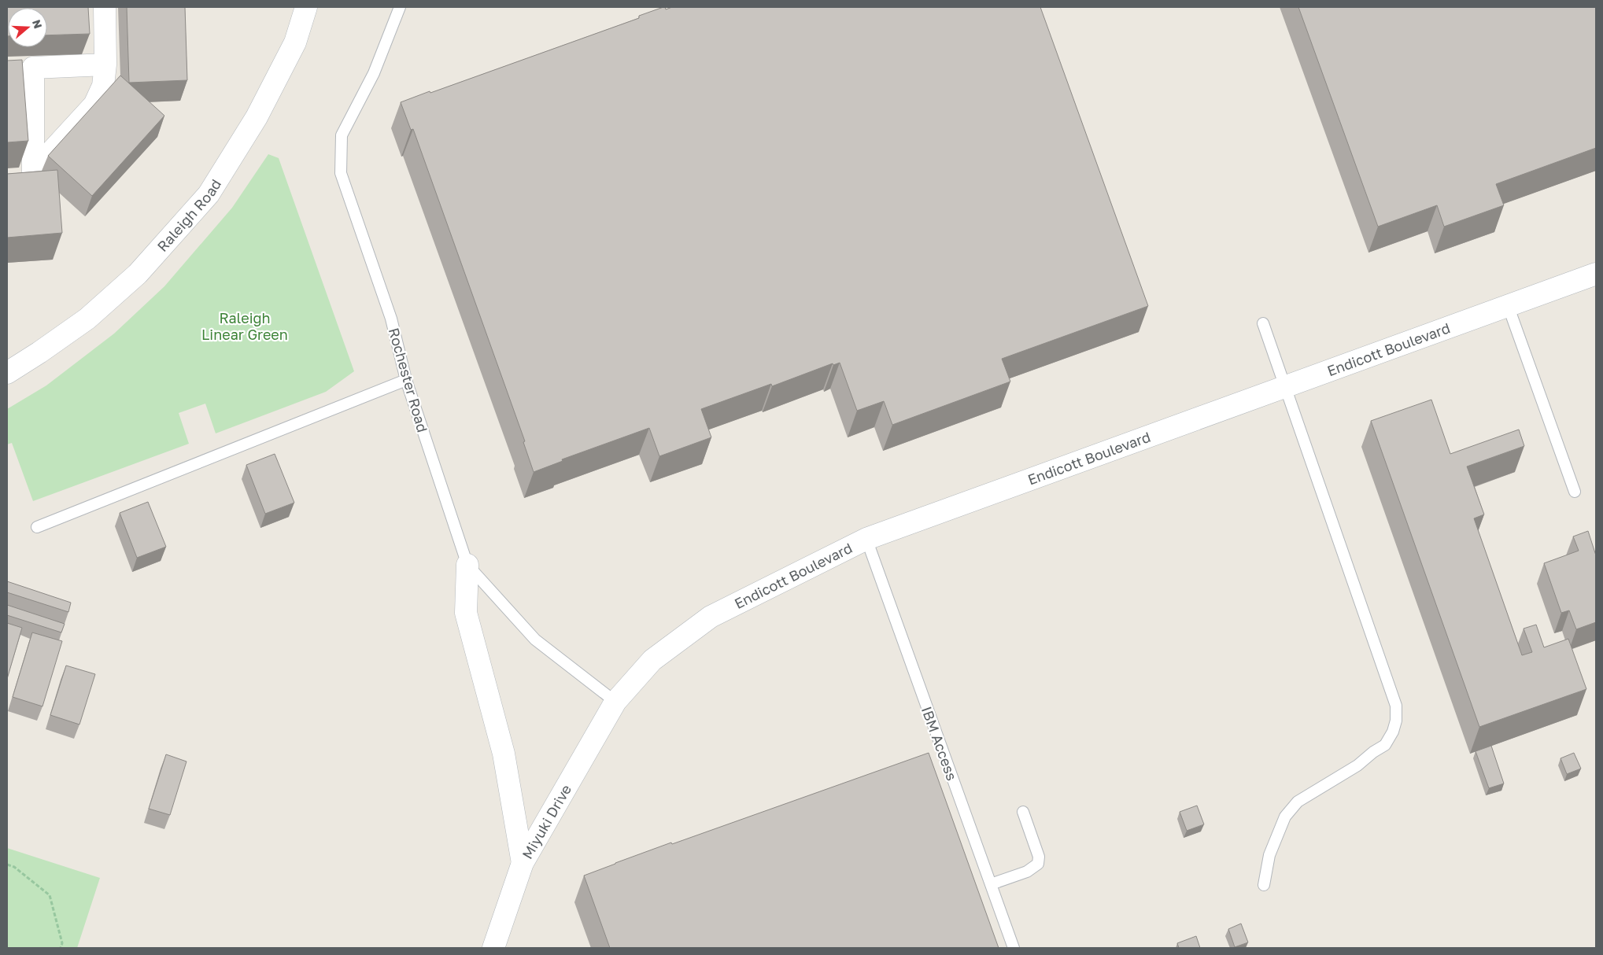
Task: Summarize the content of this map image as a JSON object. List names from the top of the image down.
{
  "streets": {
    "street": ["Raleigh Road", "Endicott Boulevard", "Miyuki Drive"],
    "lane": ["Rochester Road", "IBM Access"]
  },
  "crossings": [
    ["Endicott Boulevard", "Rochester Road"],
    ["Endicott Boulevard", "IBM Access"],
    ["Endicott Boulevard", "Miyuki Drive"],
    ["Rochester Road", "Miyuki Drive"]
  ],
  "parks": ["Raleigh Linear Green"],
  "north": "right"
}
